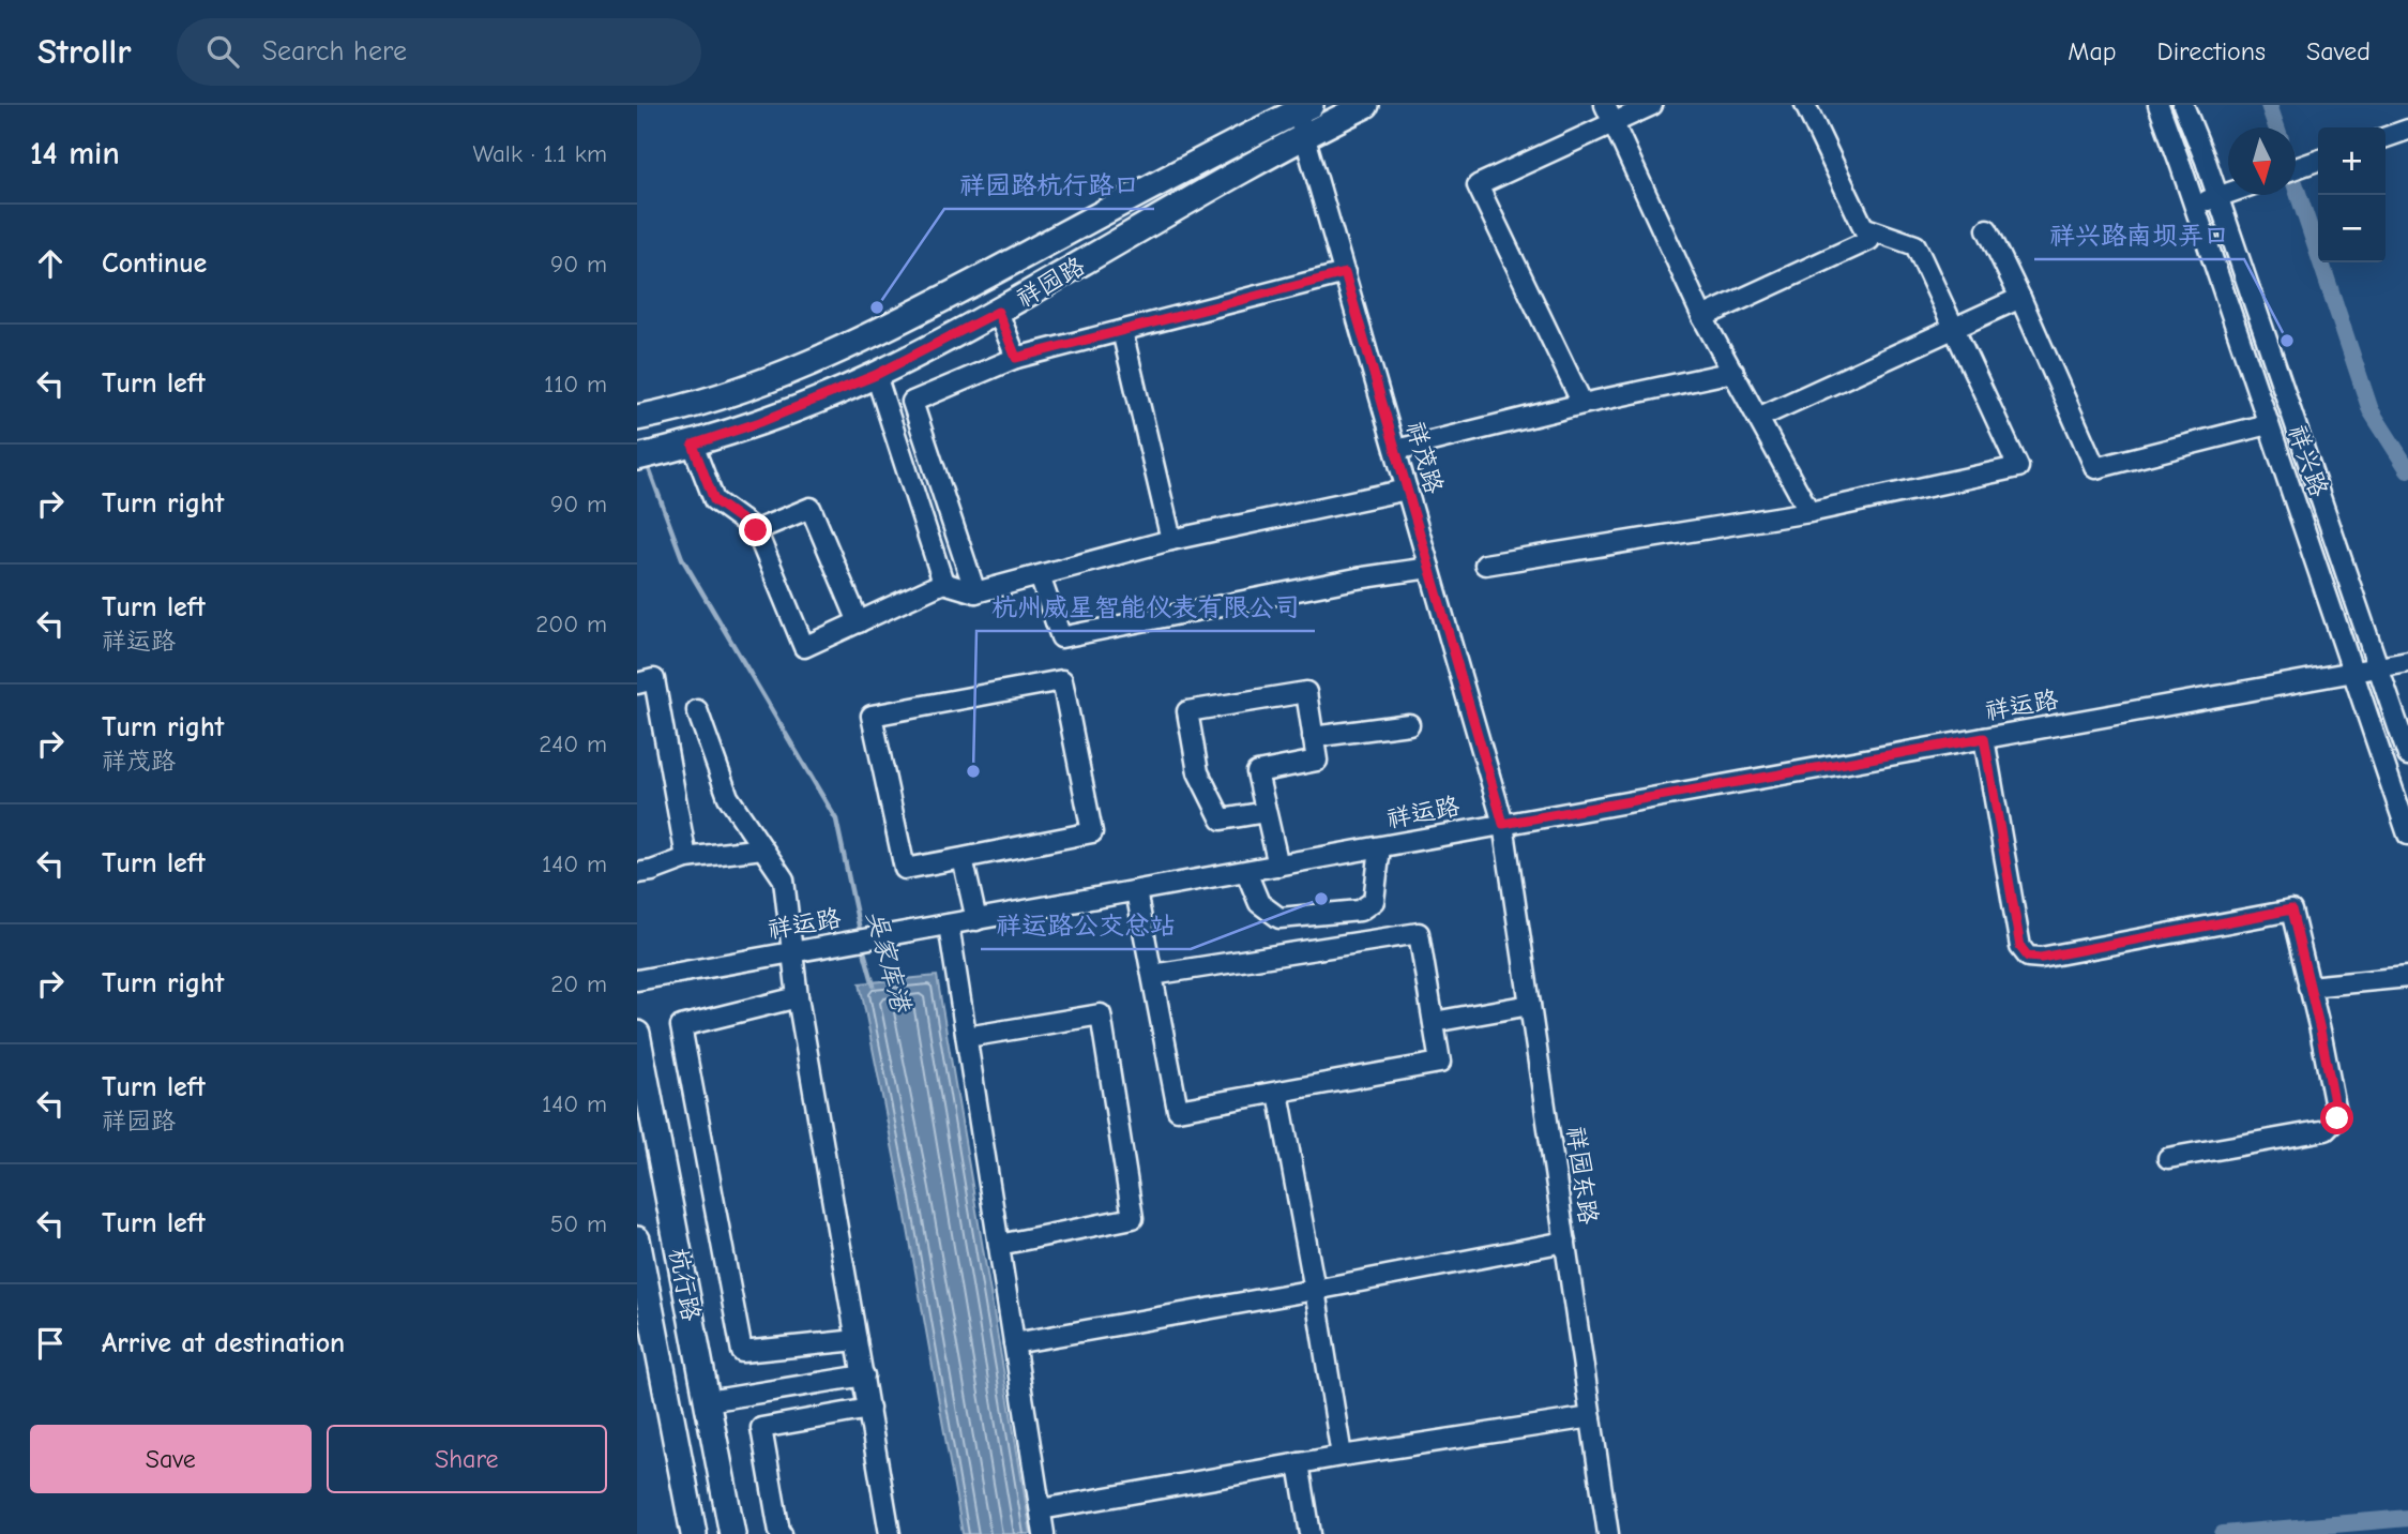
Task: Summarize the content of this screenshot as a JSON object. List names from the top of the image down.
{
  "streets": {
    "main road": ["祥园路", "杭行路"],
    "street": [
      "祥茂路",
      "祥兴路",
      "祥运路",
      "祥园东路"
    ]
  },
  "crossings": [
    ["祥园路", "祥茂路"],
    ["祥茂路", "祥运路"],
    ["祥茂路", "祥园东路"],
    ["祥兴路", "祥运路"],
    ["祥运路", "祥园东路"]
  ],
  "water": ["吴家库港"],
  "places": [
    "祥园路杭行路口",
    "祥兴路南坝弄口",
    "杭州威星智能仪表有限公司",
    "祥运路公交总站"
  ],
  "north": "bottom",
  "page": {
    "header": "Strollr",
    "search": "Search here",
    "nav": ["Map", "Directions", "Saved"],
    "heading": ["14 min", "Walk · 1.1 km"],
    "map_buttons": ["+", "−"],
    "list": [
      ["Continue", "90 m"],
      ["Turn left", "110 m"],
      ["Turn right", "90 m"],
      ["Turn left", "祥运路", "200 m"],
      ["Turn right", "祥茂路", "240 m"],
      ["Turn left", "140 m"],
      ["Turn right", "20 m"],
      ["Turn left", "祥园路", "140 m"],
      ["Turn left", "50 m"],
      "Arrive at destination"
    ],
    "buttons": ["Save", "Share"]
  }
}
